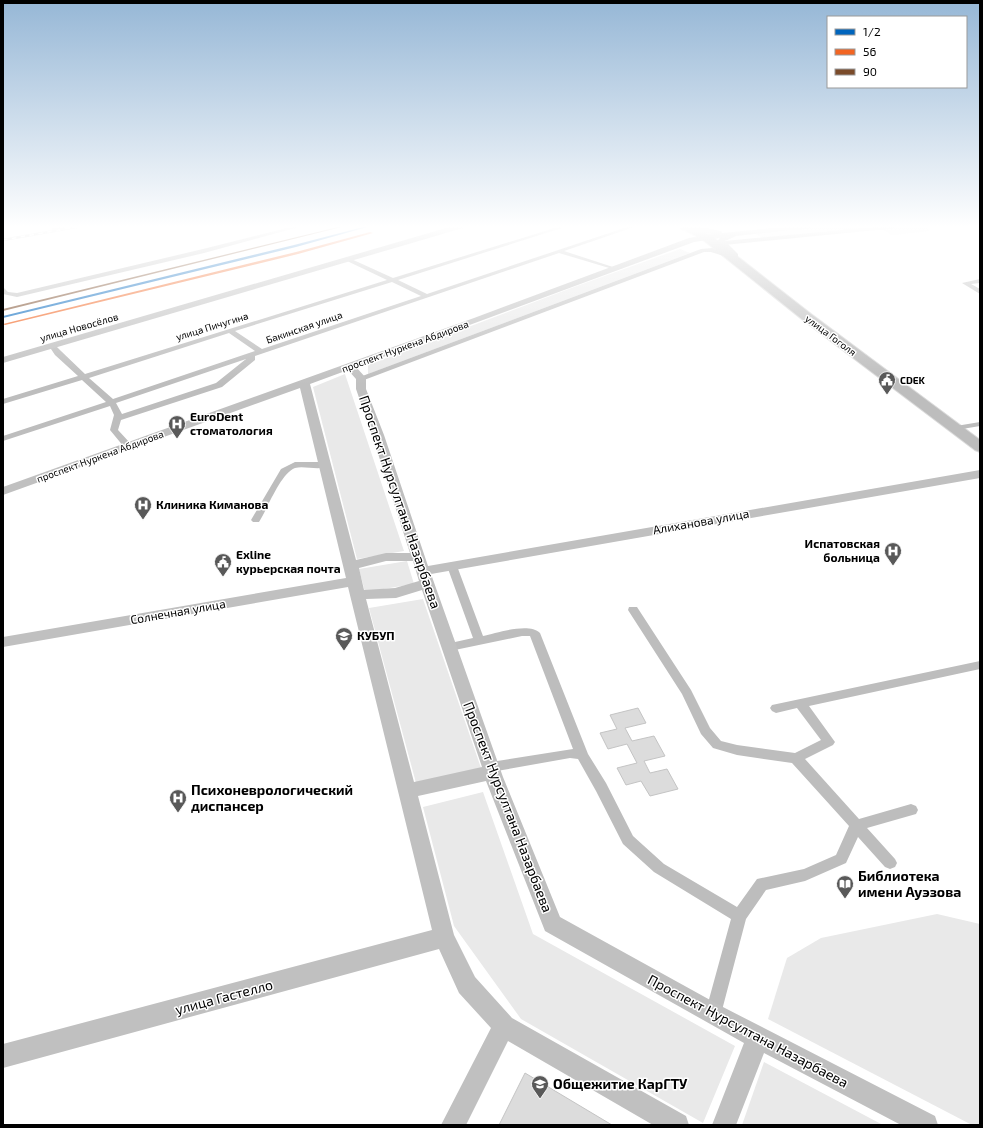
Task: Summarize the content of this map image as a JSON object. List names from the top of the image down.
{
  "streets": {
    "highway": ["улица Гоголя"],
    "main road": [
      "улица Новосёлов",
      "проспект Нуркена Абдирова",
      "Проспект Нурсултана Назарбаева",
      "Алиханова улица",
      "Солнечная улица",
      "улица Гастелло"
    ],
    "street": ["улица Пичугина", "Бакинская улица"]
  },
  "crossings": [
    ["проспект Нуркена Абдирова", "Проспект Нурсултана Назарбаева"],
    ["Проспект Нурсултана Назарбаева", "Алиханова улица"],
    ["Проспект Нурсултана Назарбаева", "Солнечная улица"],
    ["Алиханова улица", "Солнечная улица"]
  ],
  "places": {
    "public building": ["CDEK", "Exline курьерская почта"],
    "hospital": [
      "EuroDent стоматология",
      "Клиника Киманова",
      "Испатовская больница",
      "Психоневрологический диспансер"
    ],
    "school or university": ["КУБУП", "Общежитие КарГТУ"],
    "library": ["Библиотека имени Ауэзова"]
  },
  "lines": ["transit line 1/2", "transit line 56", "transit line 90"],
  "legend": ["1/2", "56", "90"]
}
